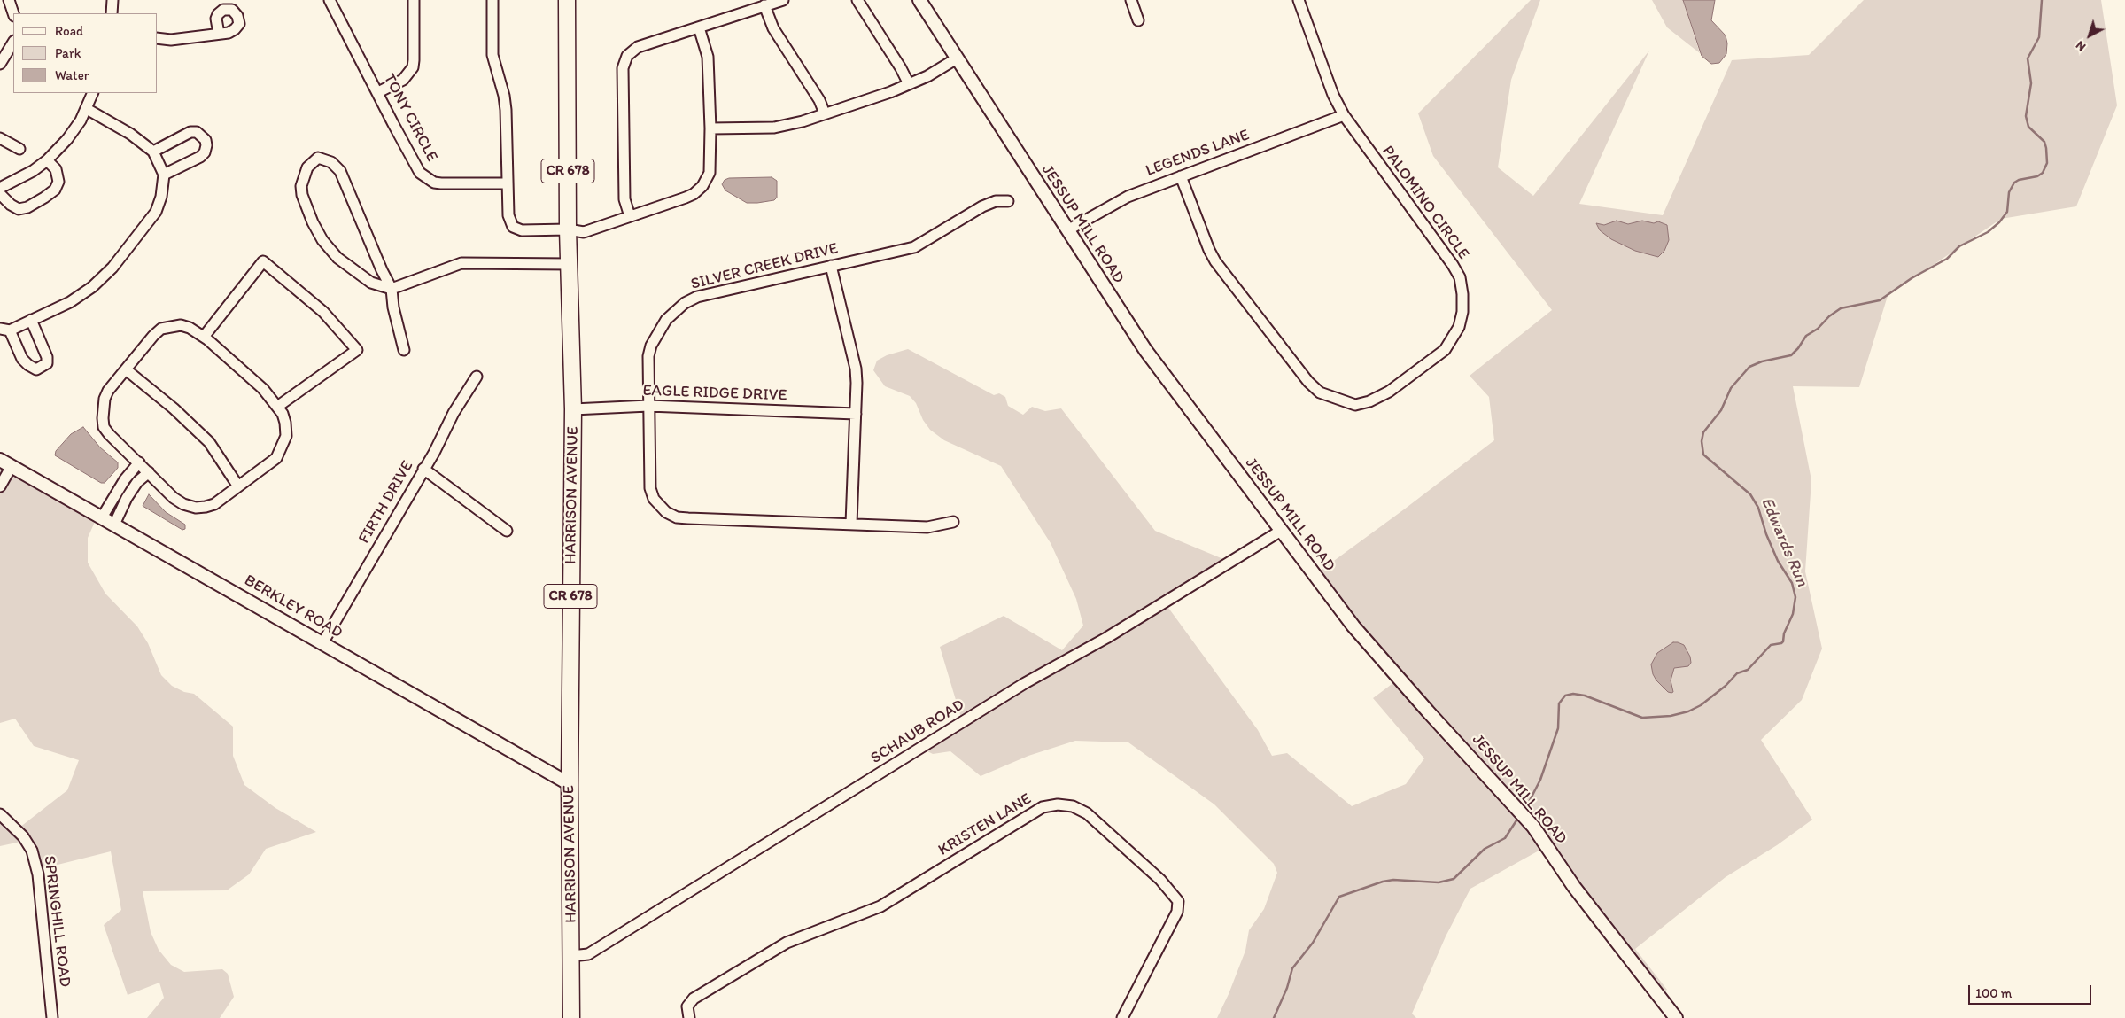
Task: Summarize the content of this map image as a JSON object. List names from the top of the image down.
{
  "streets": {
    "main road": ["CR 678", "HARRISON AVENUE"],
    "street": [
      "TONY CIRCLE",
      "LEGENDS LANE",
      "PALOMINO CIRCLE",
      "JESSUP MILL ROAD",
      "SILVER CREEK DRIVE",
      "EAGLE RIDGE DRIVE",
      "FIRTH DRIVE",
      "BERKLEY ROAD",
      "SCHAUB ROAD",
      "KRISTEN LANE",
      "SPRINGHILL ROAD"
    ]
  },
  "crossings": [
    ["LEGENDS LANE", "PALOMINO CIRCLE"],
    ["LEGENDS LANE", "JESSUP MILL ROAD"],
    ["JESSUP MILL ROAD", "SCHAUB ROAD"],
    ["SILVER CREEK DRIVE", "EAGLE RIDGE DRIVE"],
    ["EAGLE RIDGE DRIVE", "HARRISON AVENUE"],
    ["HARRISON AVENUE", "BERKLEY ROAD"],
    ["HARRISON AVENUE", "SCHAUB ROAD"],
    ["FIRTH DRIVE", "BERKLEY ROAD"]
  ],
  "water": ["Edwards Run"],
  "legend": ["Road", "Park", "Water"],
  "scale_bar": "100 m",
  "north": "bottom left"
}
